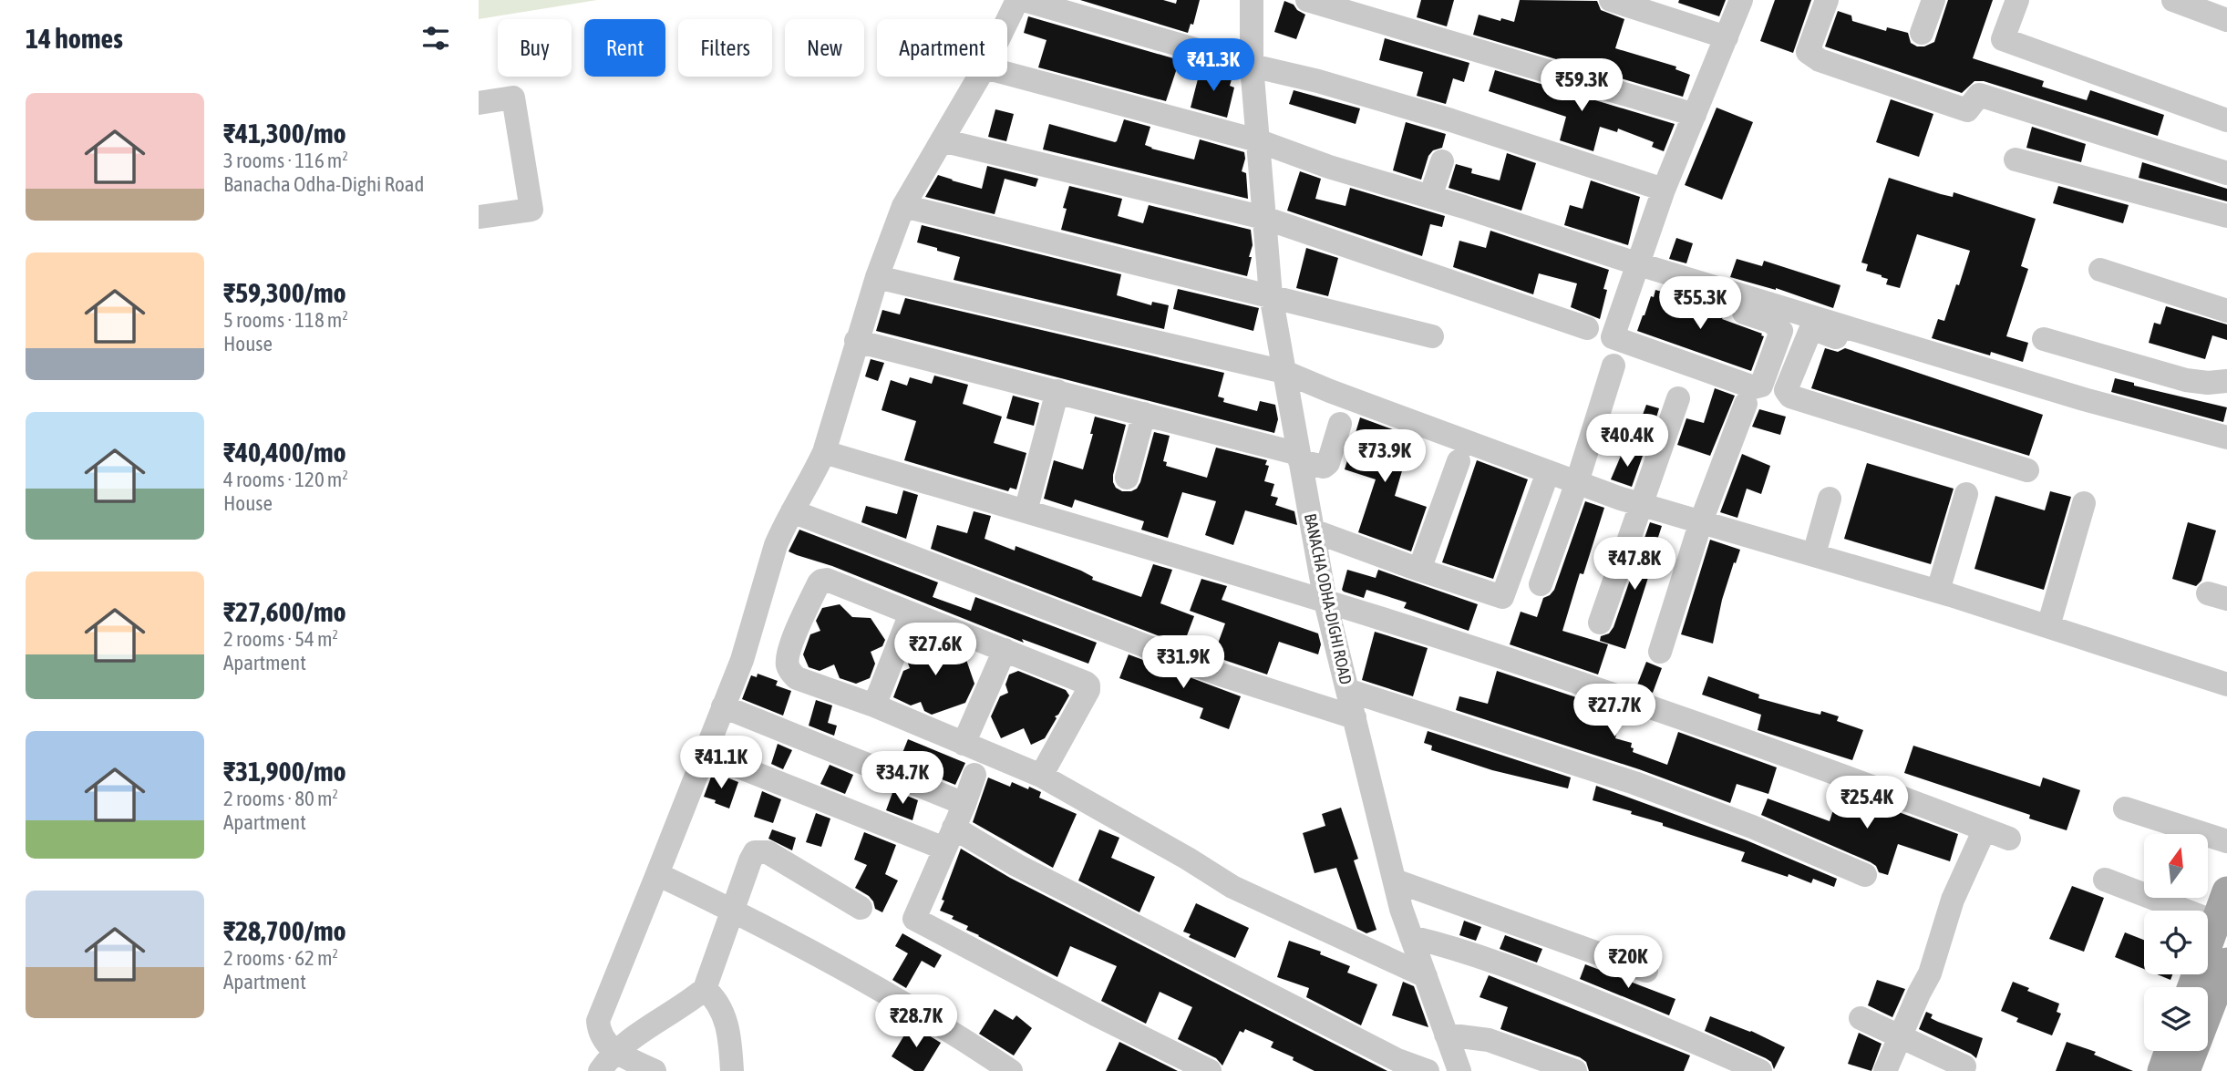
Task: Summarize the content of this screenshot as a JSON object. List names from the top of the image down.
{
  "streets": {
    "street": ["BANACHA ODHA-DIGHI ROAD"]
  },
  "north": "top",
  "page": {
    "heading": "14 homes",
    "chip": [
      "Buy",
      "Rent",
      "Filters",
      "New",
      "Apartment"
    ],
    "price": [
      "₹41.3K",
      "₹59.3K",
      "₹55.3K",
      "₹40.4K",
      "₹73.9K",
      "₹47.8K",
      "₹27.6K",
      "₹31.9K",
      "₹27.7K",
      "₹41.1K",
      "₹34.7K",
      "₹25.4K",
      "₹20K",
      "₹28.7K"
    ],
    "list": [
      {
        "name": "₹41,300/mo",
        "note": "3 rooms · 116 m² · Banacha Odha-Dighi Road"
      },
      {
        "name": "₹59,300/mo",
        "note": "5 rooms · 118 m² · House"
      },
      {
        "name": "₹40,400/mo",
        "note": "4 rooms · 120 m² · House"
      },
      {
        "name": "₹27,600/mo",
        "note": "2 rooms · 54 m² · Apartment"
      },
      {
        "name": "₹31,900/mo",
        "note": "2 rooms · 80 m² · Apartment"
      },
      {
        "name": "₹28,700/mo",
        "note": "2 rooms · 62 m² · Apartment"
      }
    ]
  }
}
